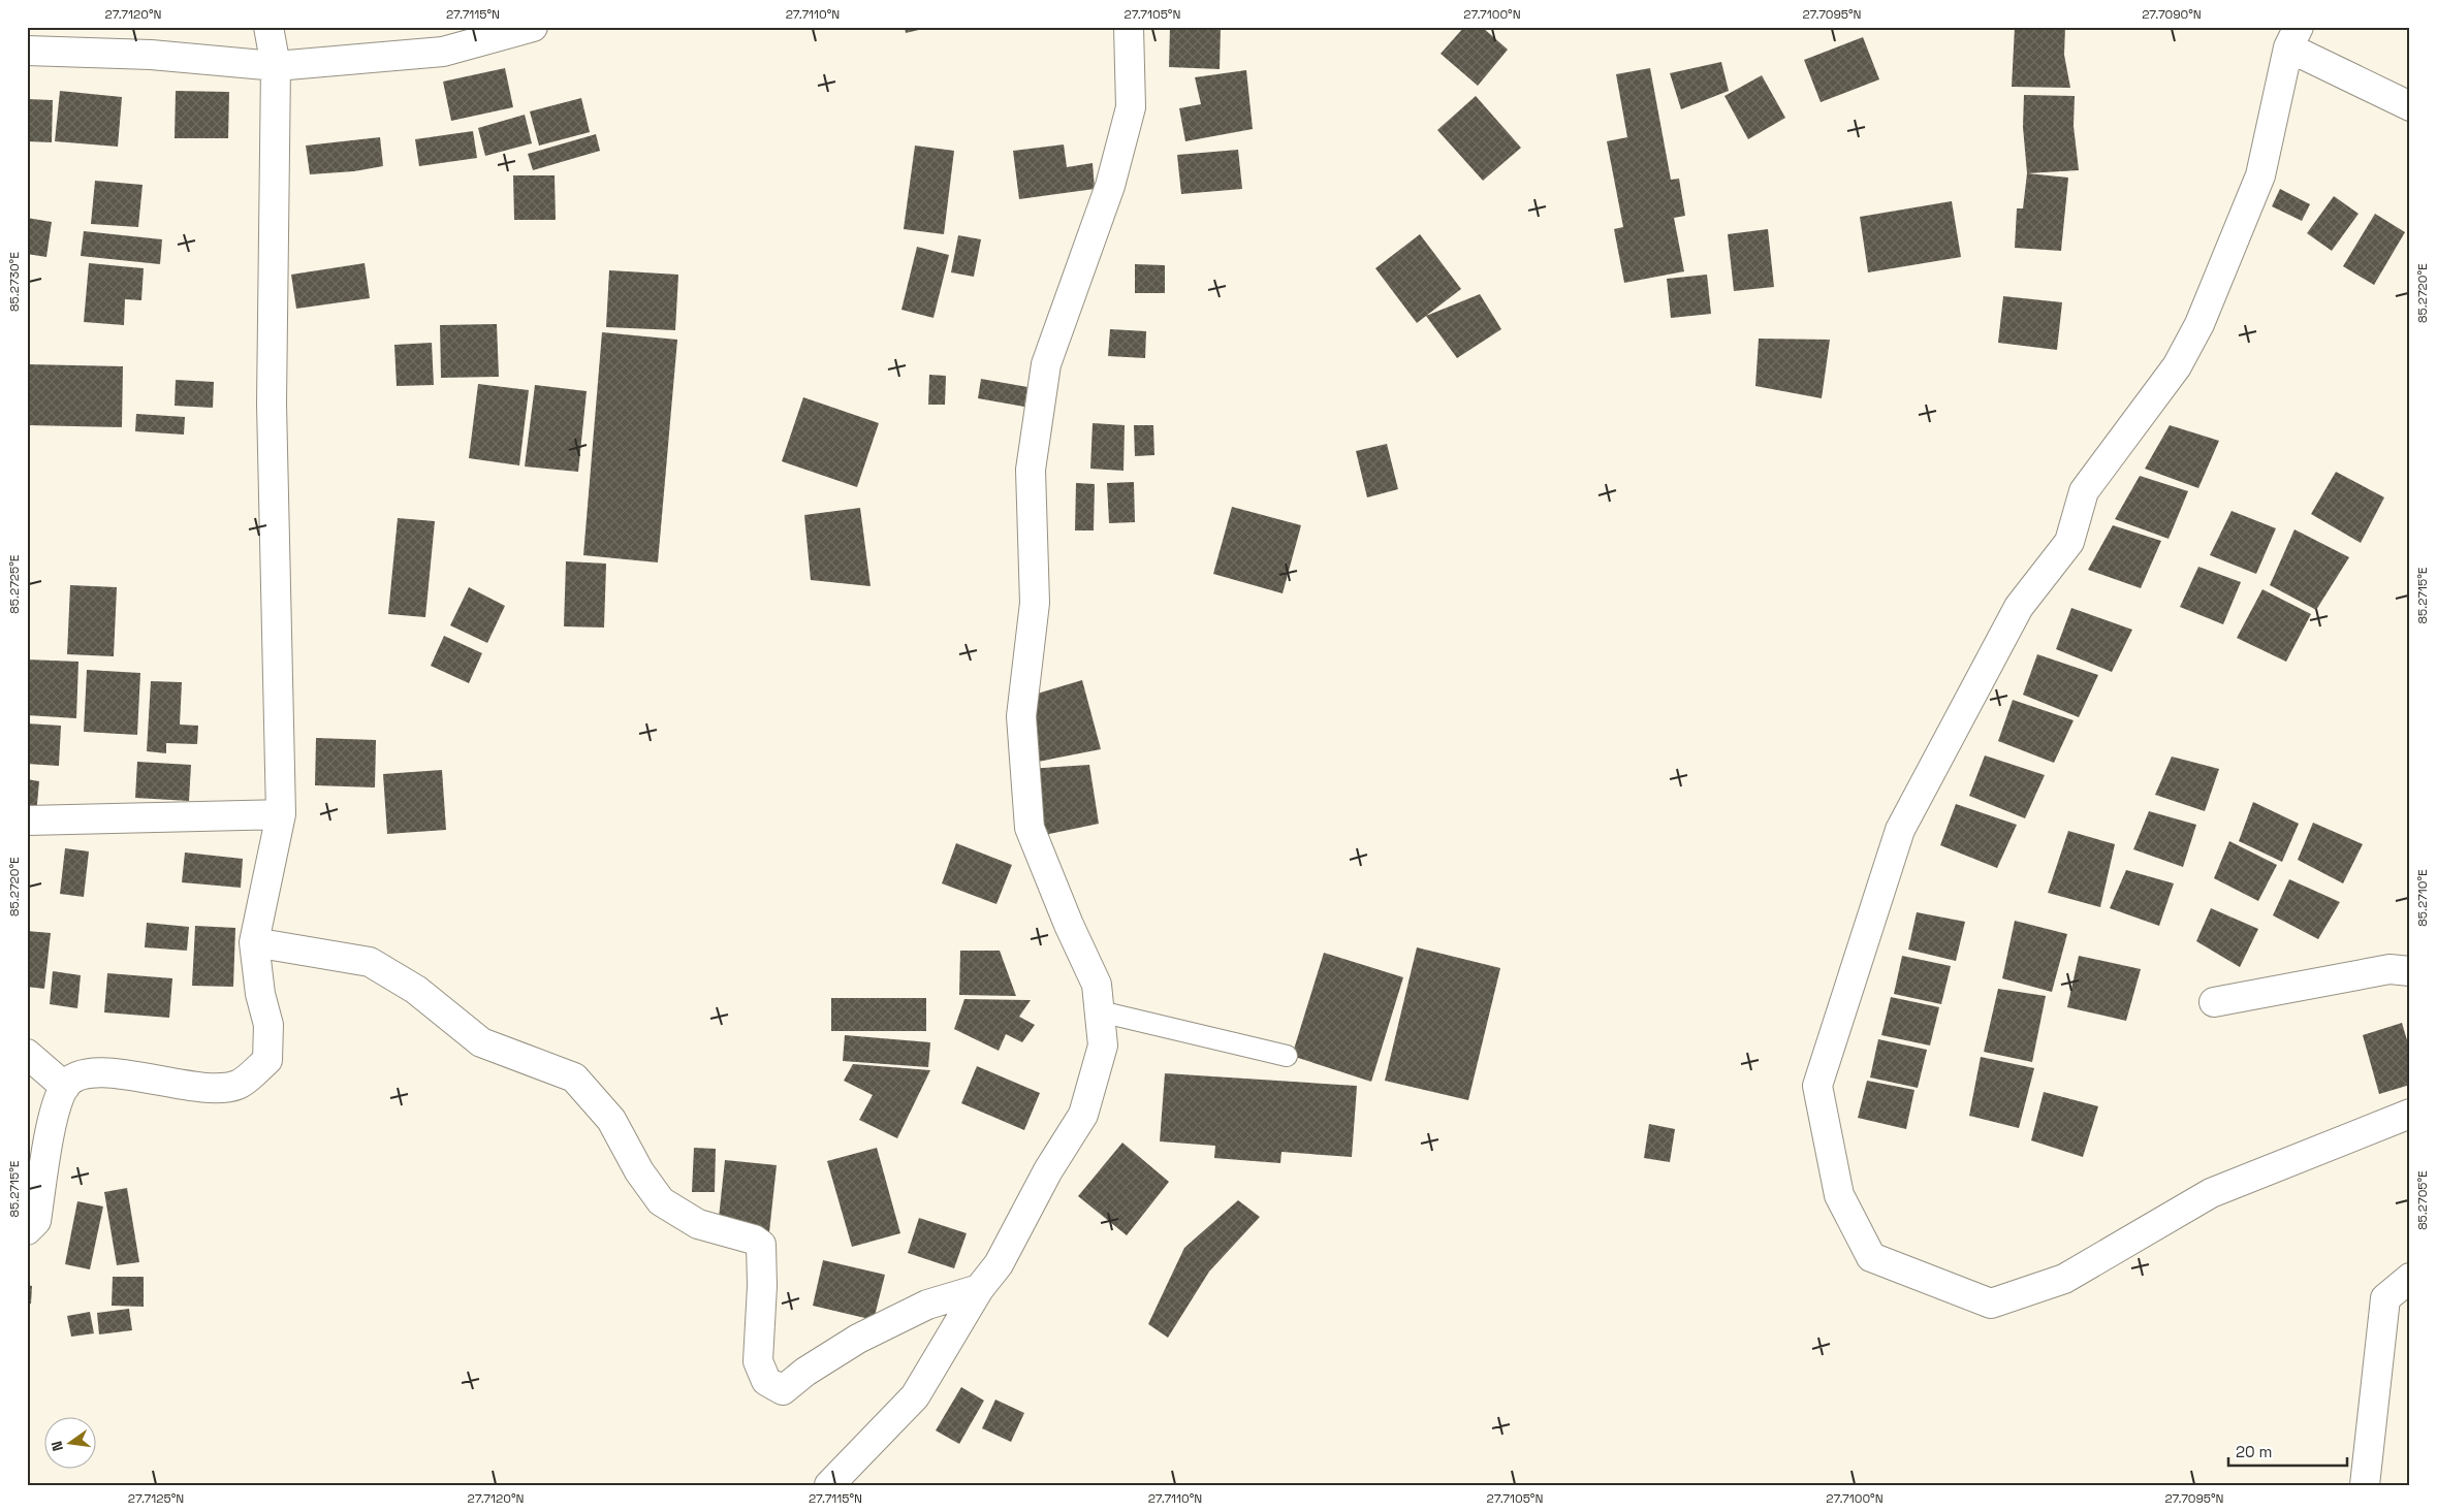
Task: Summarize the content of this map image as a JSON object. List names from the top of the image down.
{
  "scale_bar": "20 m",
  "north": "left",
  "coordinates": [
    "27.7120°N",
    "27.7115°N",
    "27.7110°N",
    "27.7105°N",
    "27.7100°N",
    "27.7095°N",
    "27.7090°N",
    "85.2730°E",
    "85.2720°E",
    "85.2725°E",
    "85.2715°E",
    "85.2710°E",
    "85.2705°E",
    "27.7125°N"
  ]
}
